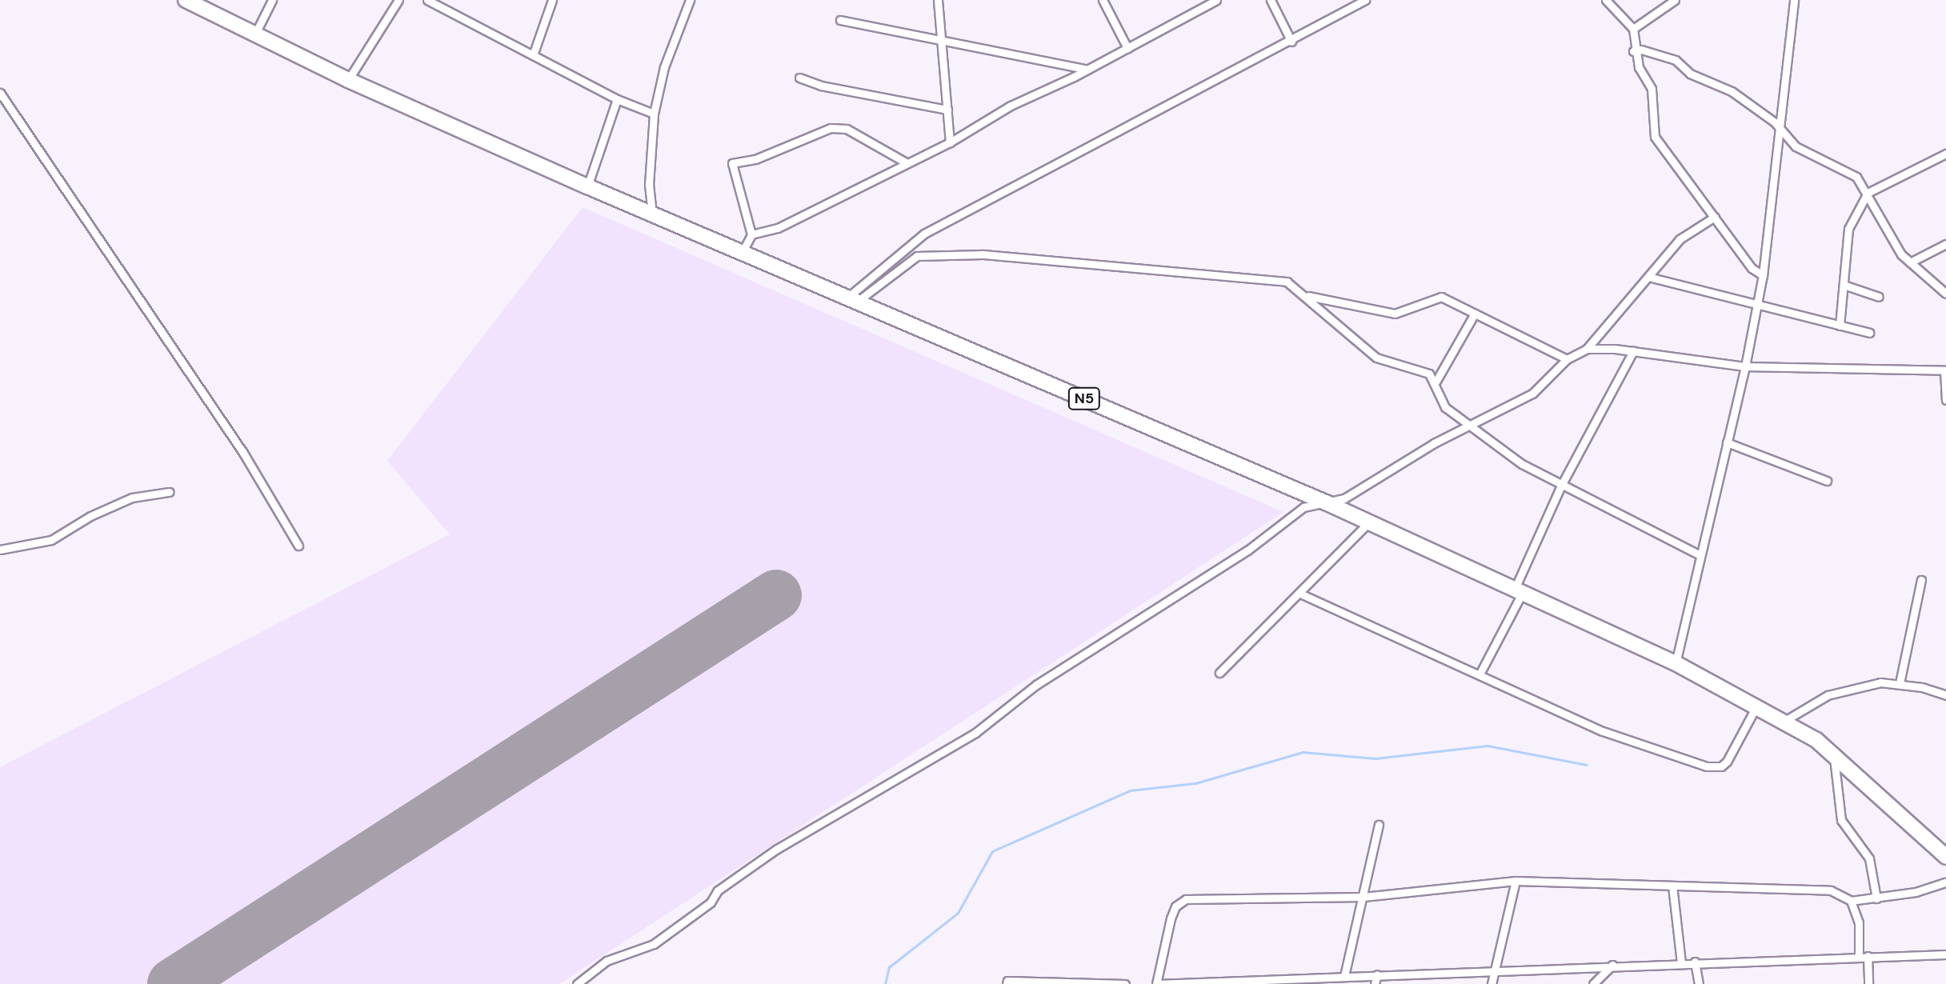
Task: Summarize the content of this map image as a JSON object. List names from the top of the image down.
{
  "streets": {
    "highway": ["N5"]
  }
}
